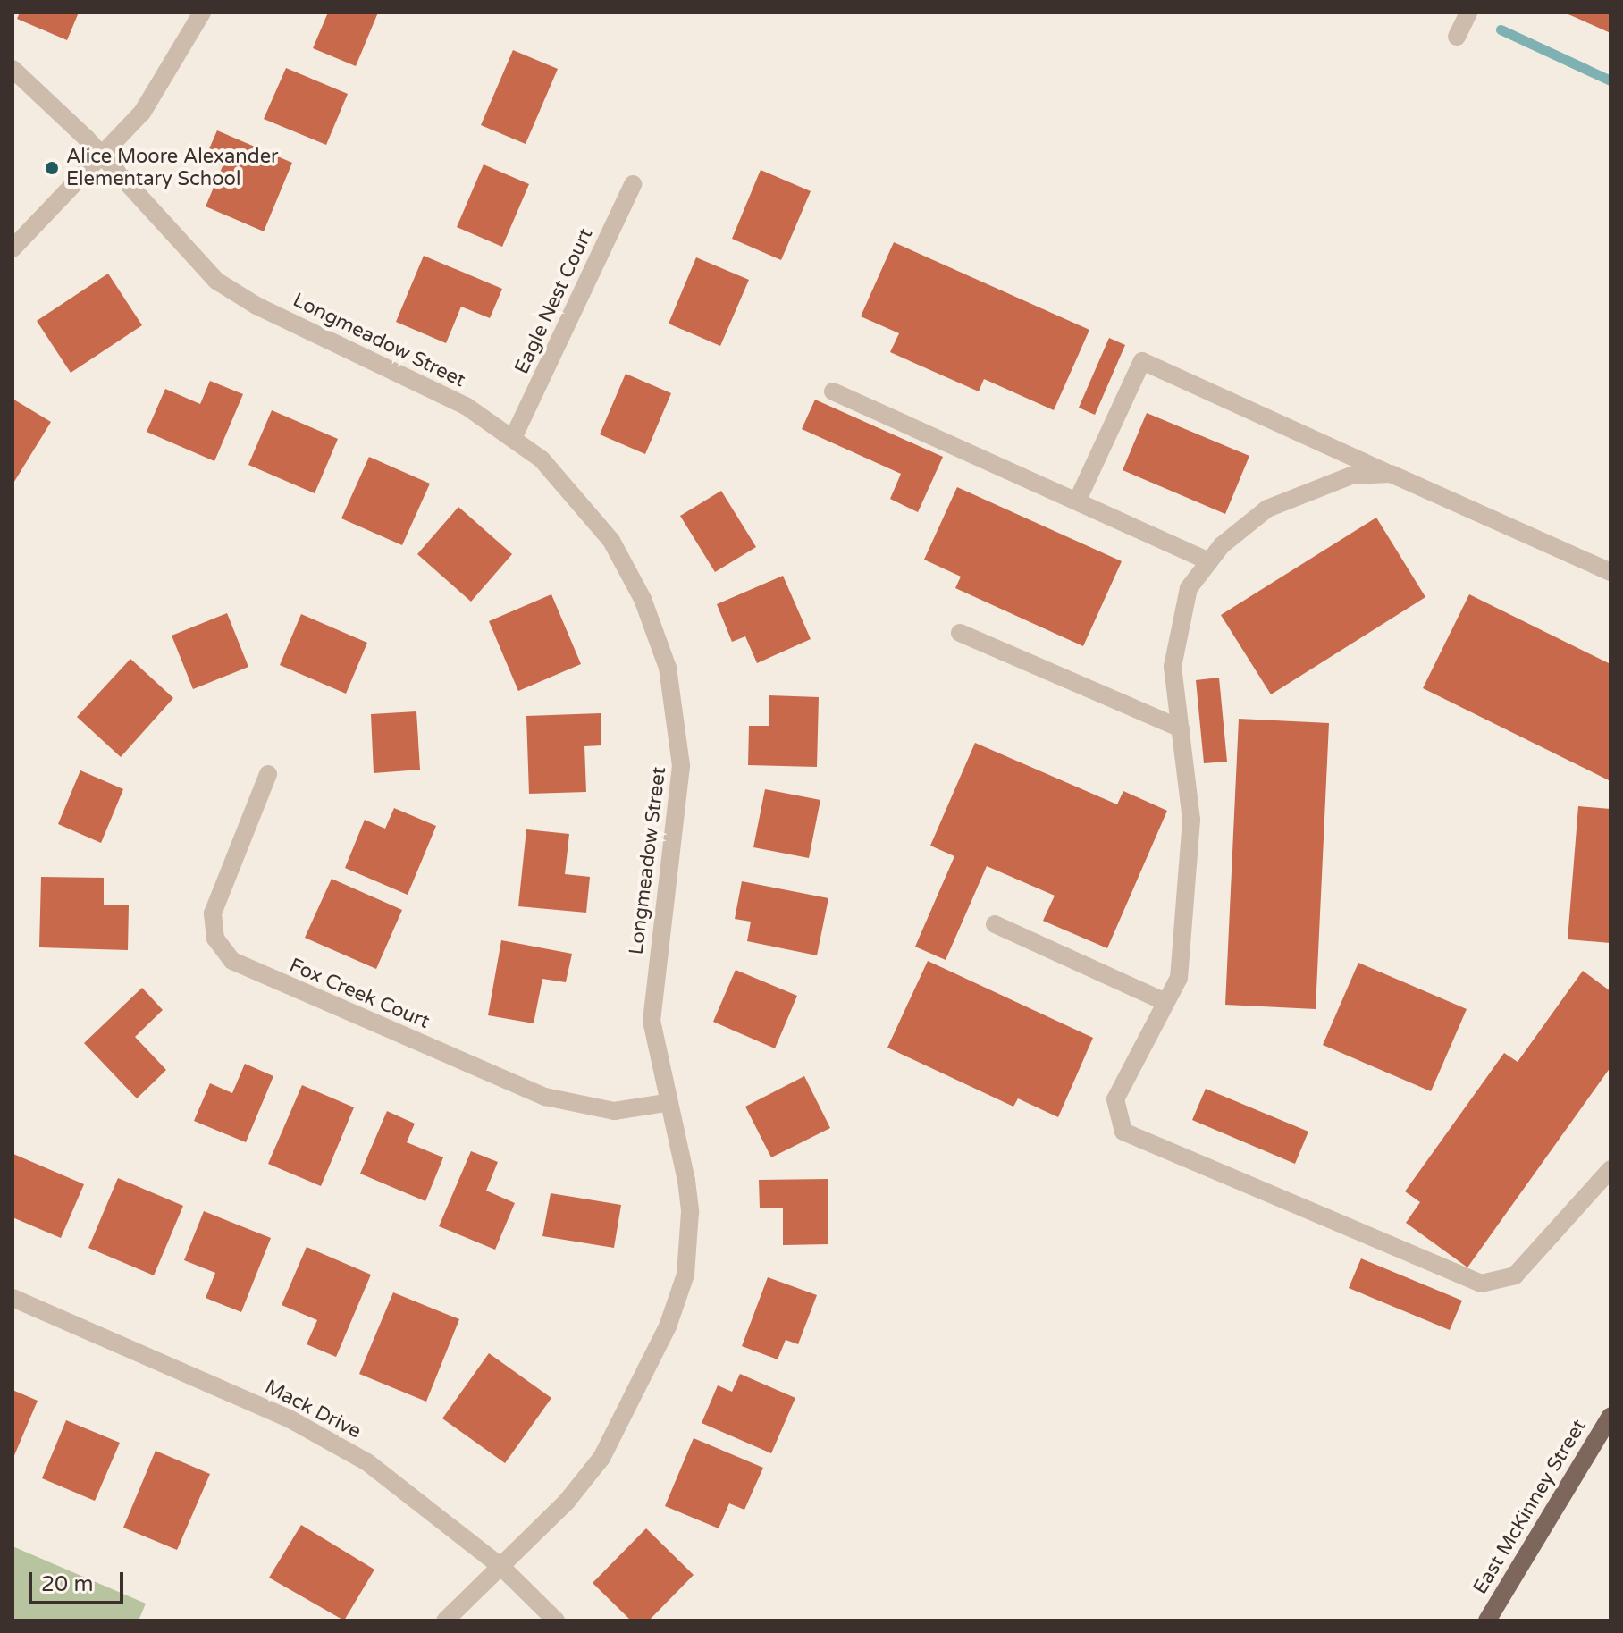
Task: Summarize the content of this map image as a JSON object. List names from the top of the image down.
{
  "streets": {
    "main road": ["East McKinney Street"],
    "street": [
      "Eagle Nest Court",
      "Longmeadow Street",
      "Fox Creek Court",
      "Mack Drive"
    ]
  },
  "crossings": [
    ["Eagle Nest Court", "Longmeadow Street"],
    ["Longmeadow Street", "Fox Creek Court"],
    ["Longmeadow Street", "Mack Drive"]
  ],
  "places": ["Alice Moore Alexander Elementary School"],
  "scale_bar": "20 m"
}
